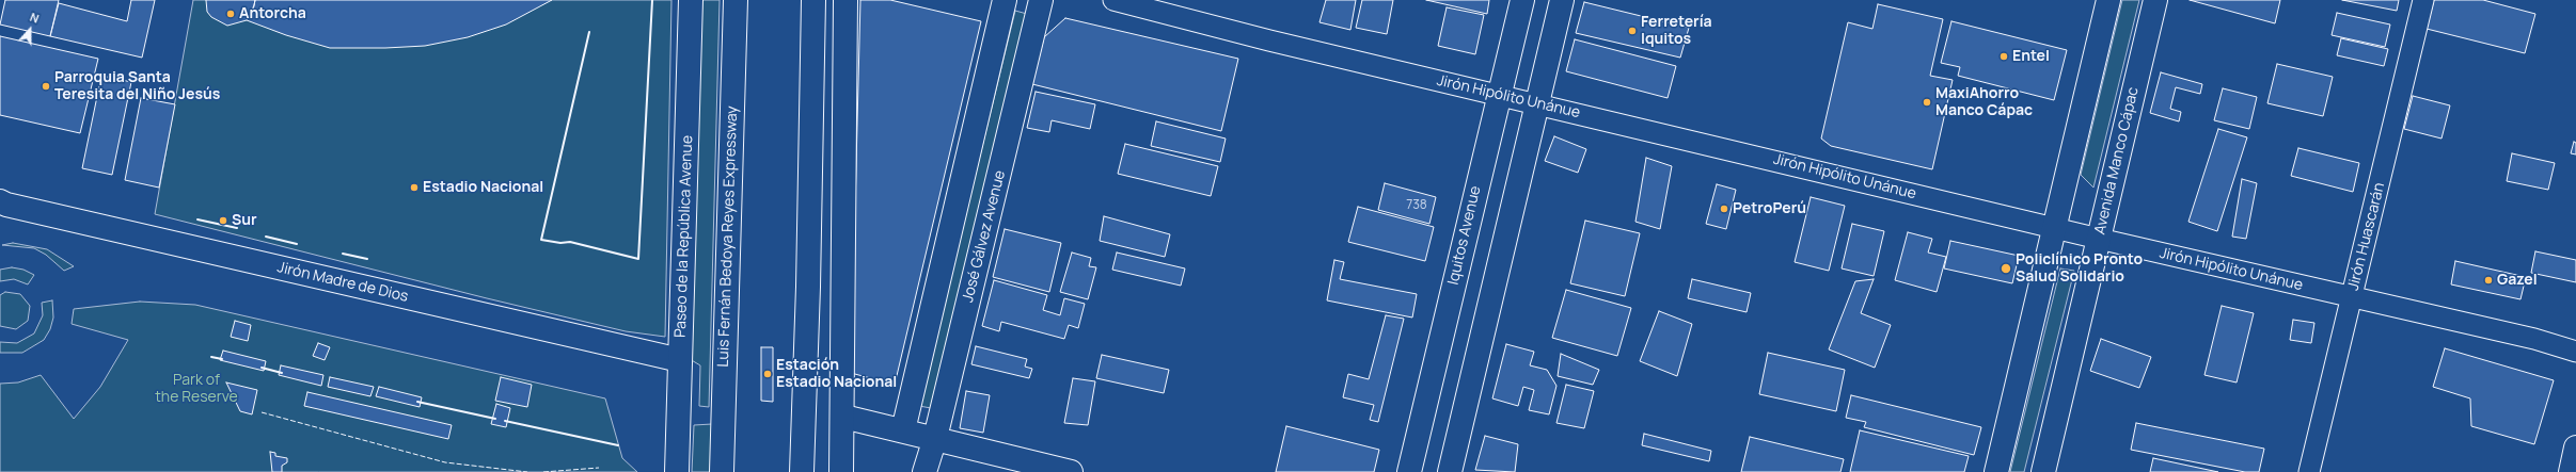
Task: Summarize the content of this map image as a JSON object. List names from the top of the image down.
{
  "streets": {
    "main road": [
      "Avenida Manco Cápac",
      "Iquitos Avenue",
      "Paseo de la República Avenue",
      "Luis Fernán Bedoya Reyes Expressway",
      "José Gálvez Avenue",
      "Jirón Madre de Dios"
    ],
    "street": ["Jirón Hipólito Unánue", "Jirón Huascarán"]
  },
  "crossings": [
    ["Jirón Hipólito Unánue", "Avenida Manco Cápac"],
    ["Jirón Hipólito Unánue", "Iquitos Avenue"],
    ["Jirón Hipólito Unánue", "Jirón Huascarán"],
    ["Paseo de la República Avenue", "Jirón Madre de Dios"]
  ],
  "parks": ["Park of the Reserve"],
  "places": [
    "Antorcha",
    "Ferretería Iquitos",
    "Entel",
    "Parroquia Santa Teresita del Niño Jesús",
    "MaxiAhorro Manco Cápac",
    "Estadio Nacional",
    "PetroPerú",
    "Sur",
    "Policlínico Pronto Salud Solidario",
    "Gazel",
    "Estación Estadio Nacional"
  ],
  "house_numbers": ["738"],
  "north": "top"
}
